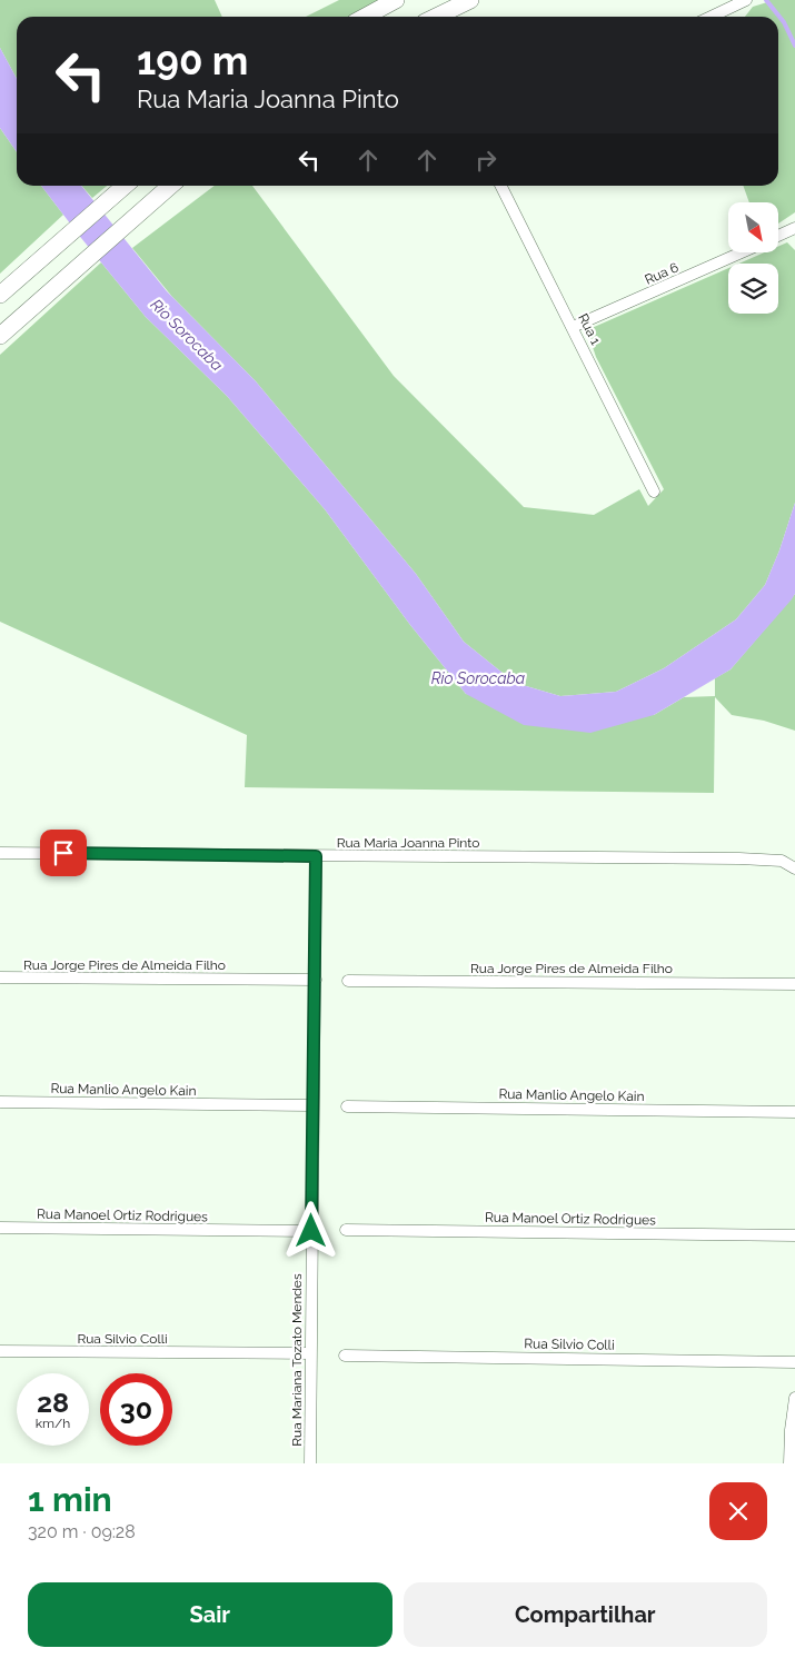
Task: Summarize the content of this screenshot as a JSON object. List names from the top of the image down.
{
  "streets": {
    "street": [
      "Rua 6",
      "Rua 1",
      "Rua Maria Joanna Pinto",
      "Rua Jorge Pires de Almeida Filho",
      "Rua Manlio Angelo Kain",
      "Rua Manoel Ortiz Rodrigues",
      "Rua Silvio Colli",
      "Rua Mariana Tozato Mendes"
    ]
  },
  "crossings": [
    ["Rua 6", "Rua 1"],
    ["Rua Maria Joanna Pinto", "Rua Mariana Tozato Mendes"],
    ["Rua Jorge Pires de Almeida Filho", "Rua Mariana Tozato Mendes"],
    ["Rua Manlio Angelo Kain", "Rua Mariana Tozato Mendes"],
    ["Rua Manoel Ortiz Rodrigues", "Rua Mariana Tozato Mendes"],
    ["Rua Silvio Colli", "Rua Mariana Tozato Mendes"]
  ],
  "water": ["Rio Sorocaba"],
  "north": "bottom right",
  "page": {
    "turn": ["190 m", "Rua Maria Joanna Pinto"],
    "speed": "28 km/h",
    "limit": "30",
    "heading": ["1 min", "320 m · 09:28"],
    "buttons": ["Sair", "Compartilhar"]
  }
}
